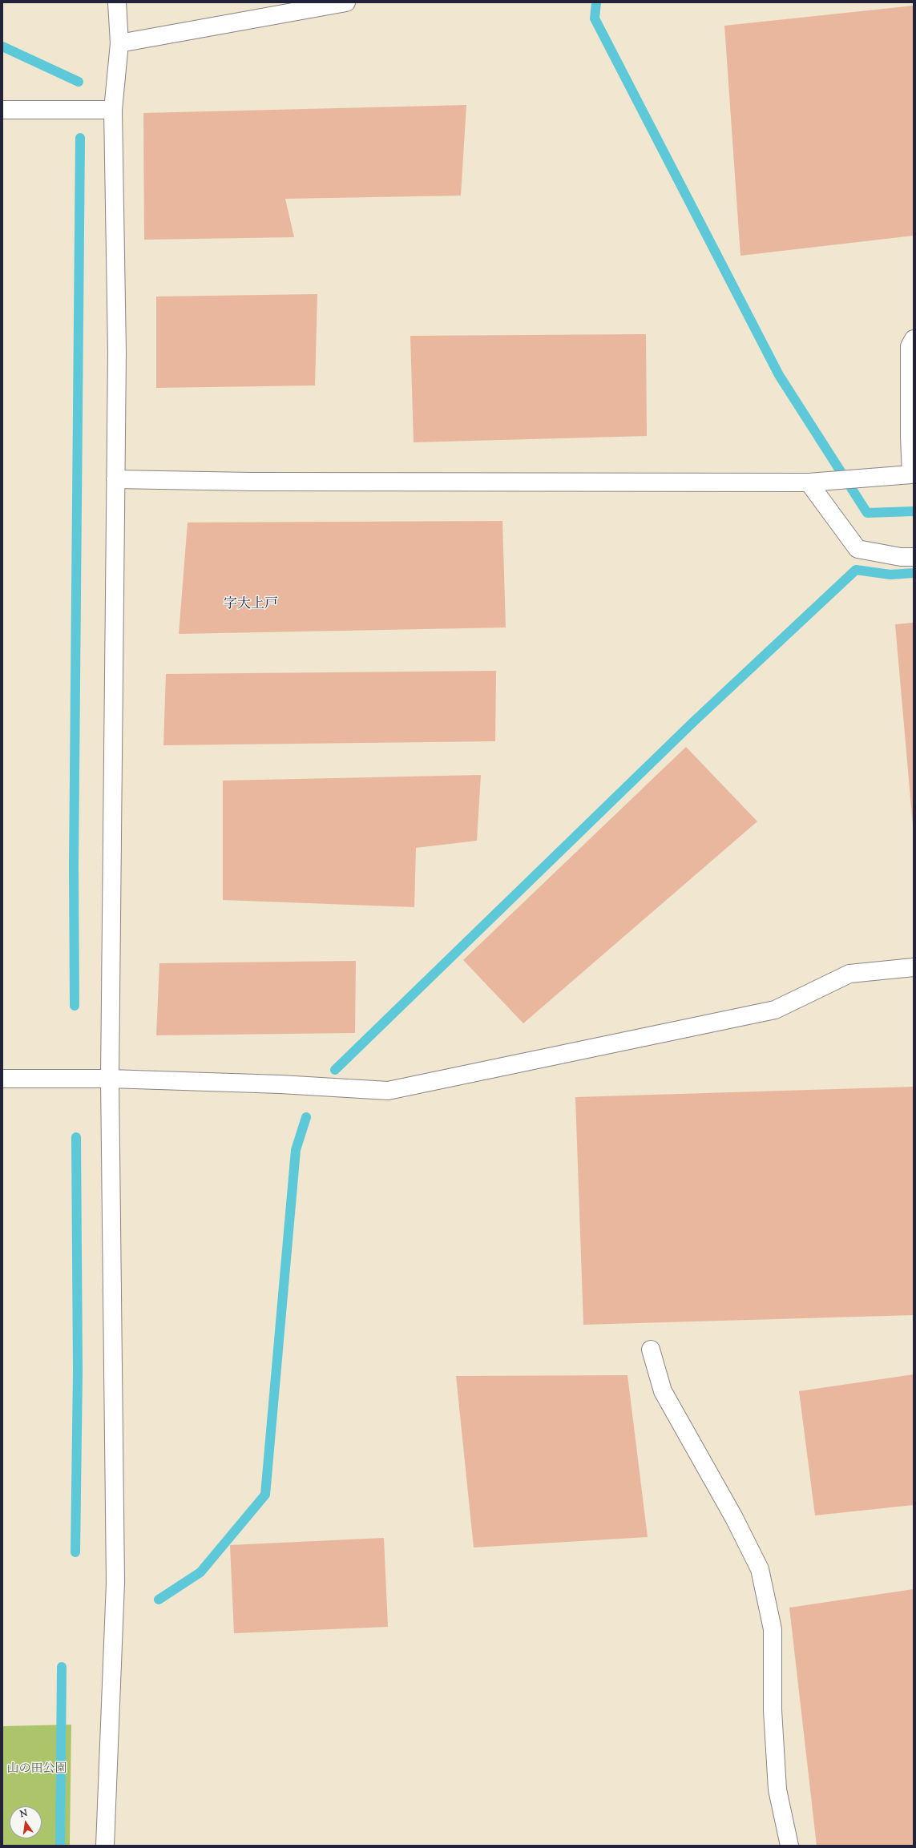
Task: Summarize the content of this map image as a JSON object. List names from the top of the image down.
{
  "districts": ["字大上戸"],
  "parks": ["山の田公園"],
  "north": "top"
}
